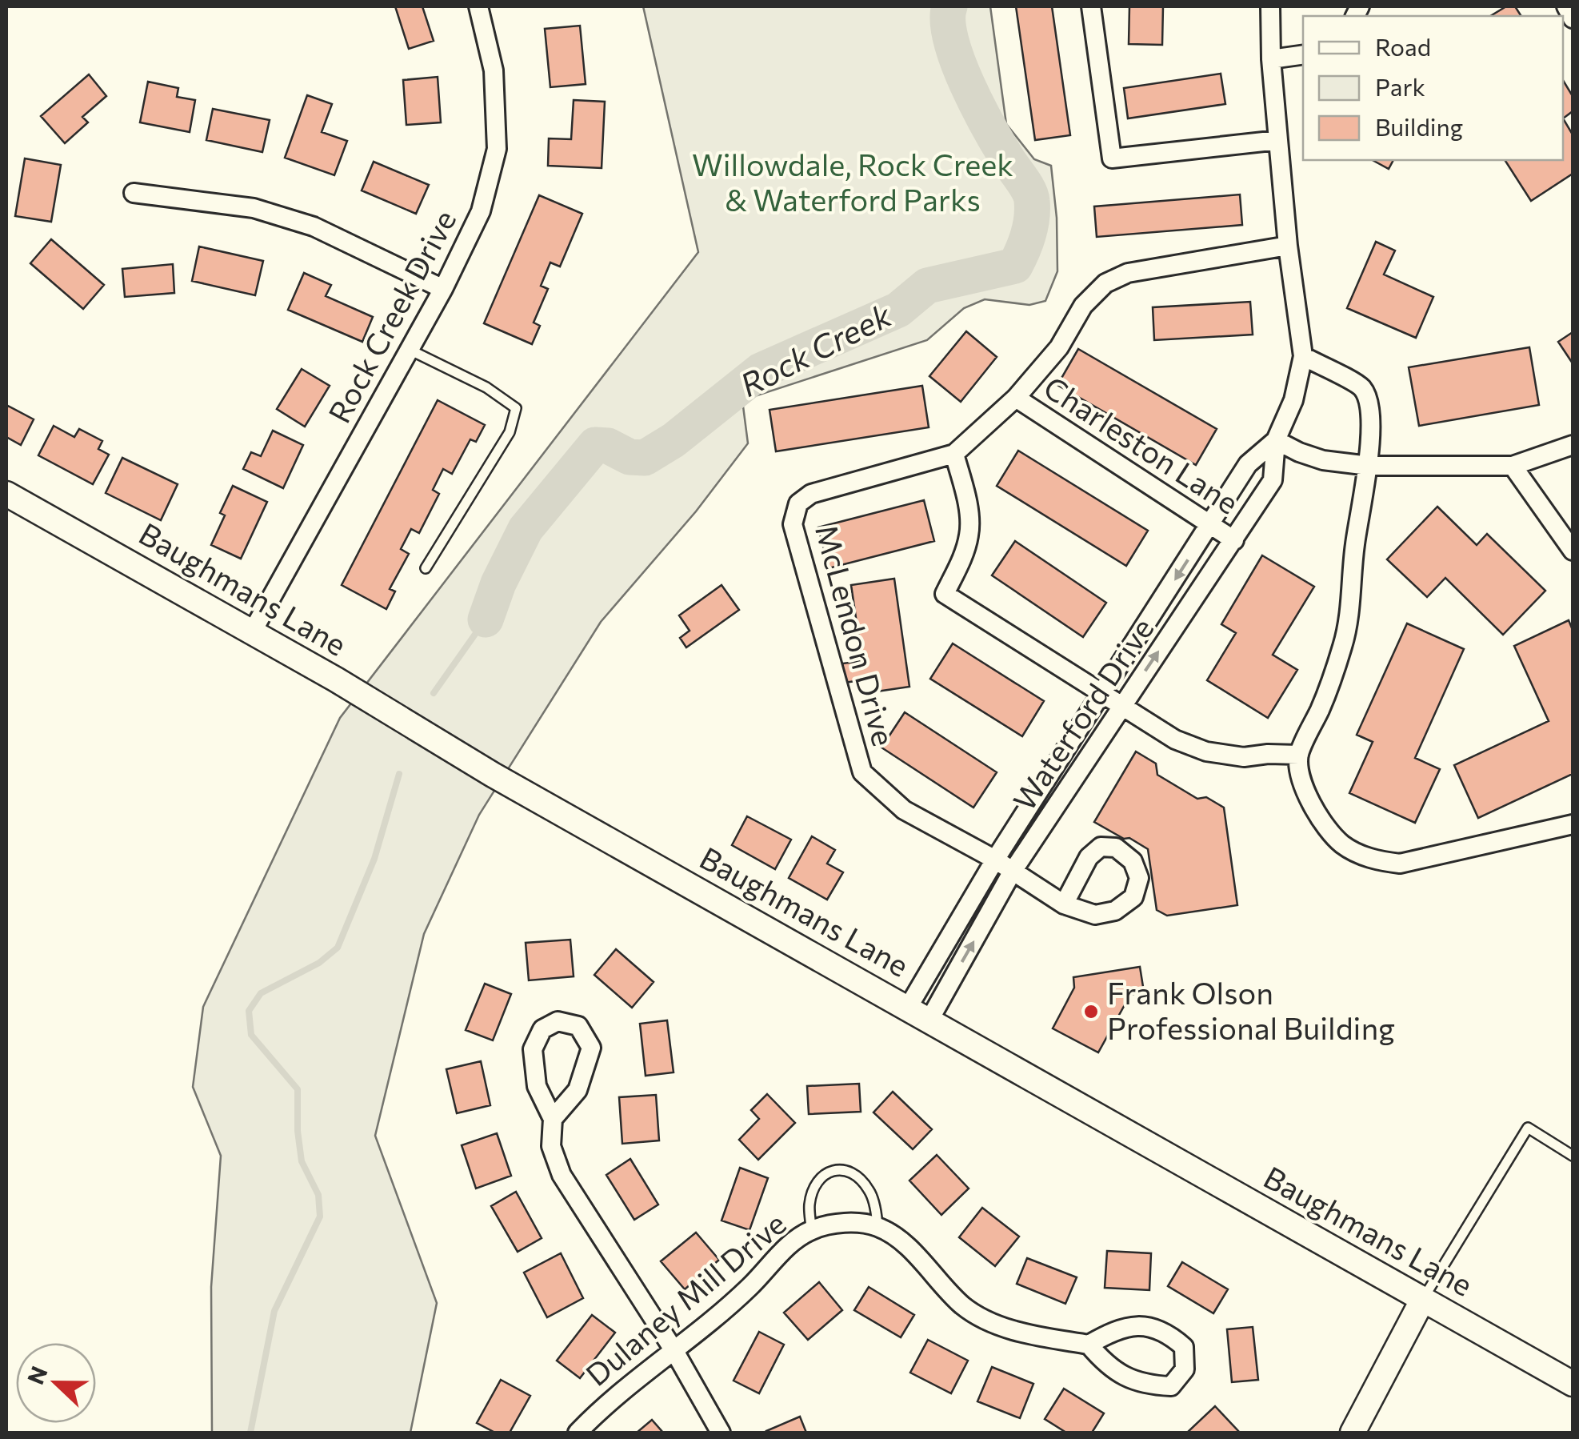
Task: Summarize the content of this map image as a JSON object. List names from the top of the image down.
{
  "streets": {
    "main road": ["Baughmans Lane"],
    "street": [
      "Rock Creek Drive",
      "Charleston Lane",
      "McLendon Drive",
      "Waterford Drive",
      "Dulaney Mill Drive"
    ]
  },
  "crossings": [
    ["Rock Creek Drive", "Baughmans Lane"],
    ["Charleston Lane", "McLendon Drive"],
    ["Charleston Lane", "Waterford Drive"],
    ["Baughmans Lane", "Waterford Drive"],
    ["McLendon Drive", "Waterford Drive"]
  ],
  "water": ["Rock Creek"],
  "parks": ["Willowdale, Rock Creek & Waterford Parks"],
  "places": ["Frank Olson Professional Building"],
  "legend": ["Road", "Park", "Building"],
  "north": "left"
}
